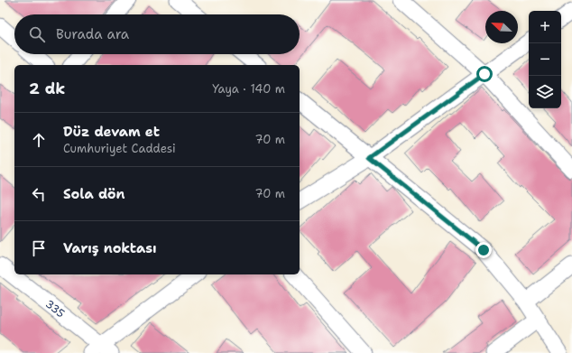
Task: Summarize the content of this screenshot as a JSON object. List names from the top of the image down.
{
  "streets": {
    "street": ["335"]
  },
  "north": "top left",
  "page": {
    "map_buttons": ["+", "−"],
    "search": "Burada ara",
    "heading": ["2 dk", "Yaya · 140 m"],
    "list": [
      ["Düz devam et", "Cumhuriyet Caddesi", "70 m"],
      ["Sola dön", "70 m"],
      "Varış noktası"
    ]
  }
}
